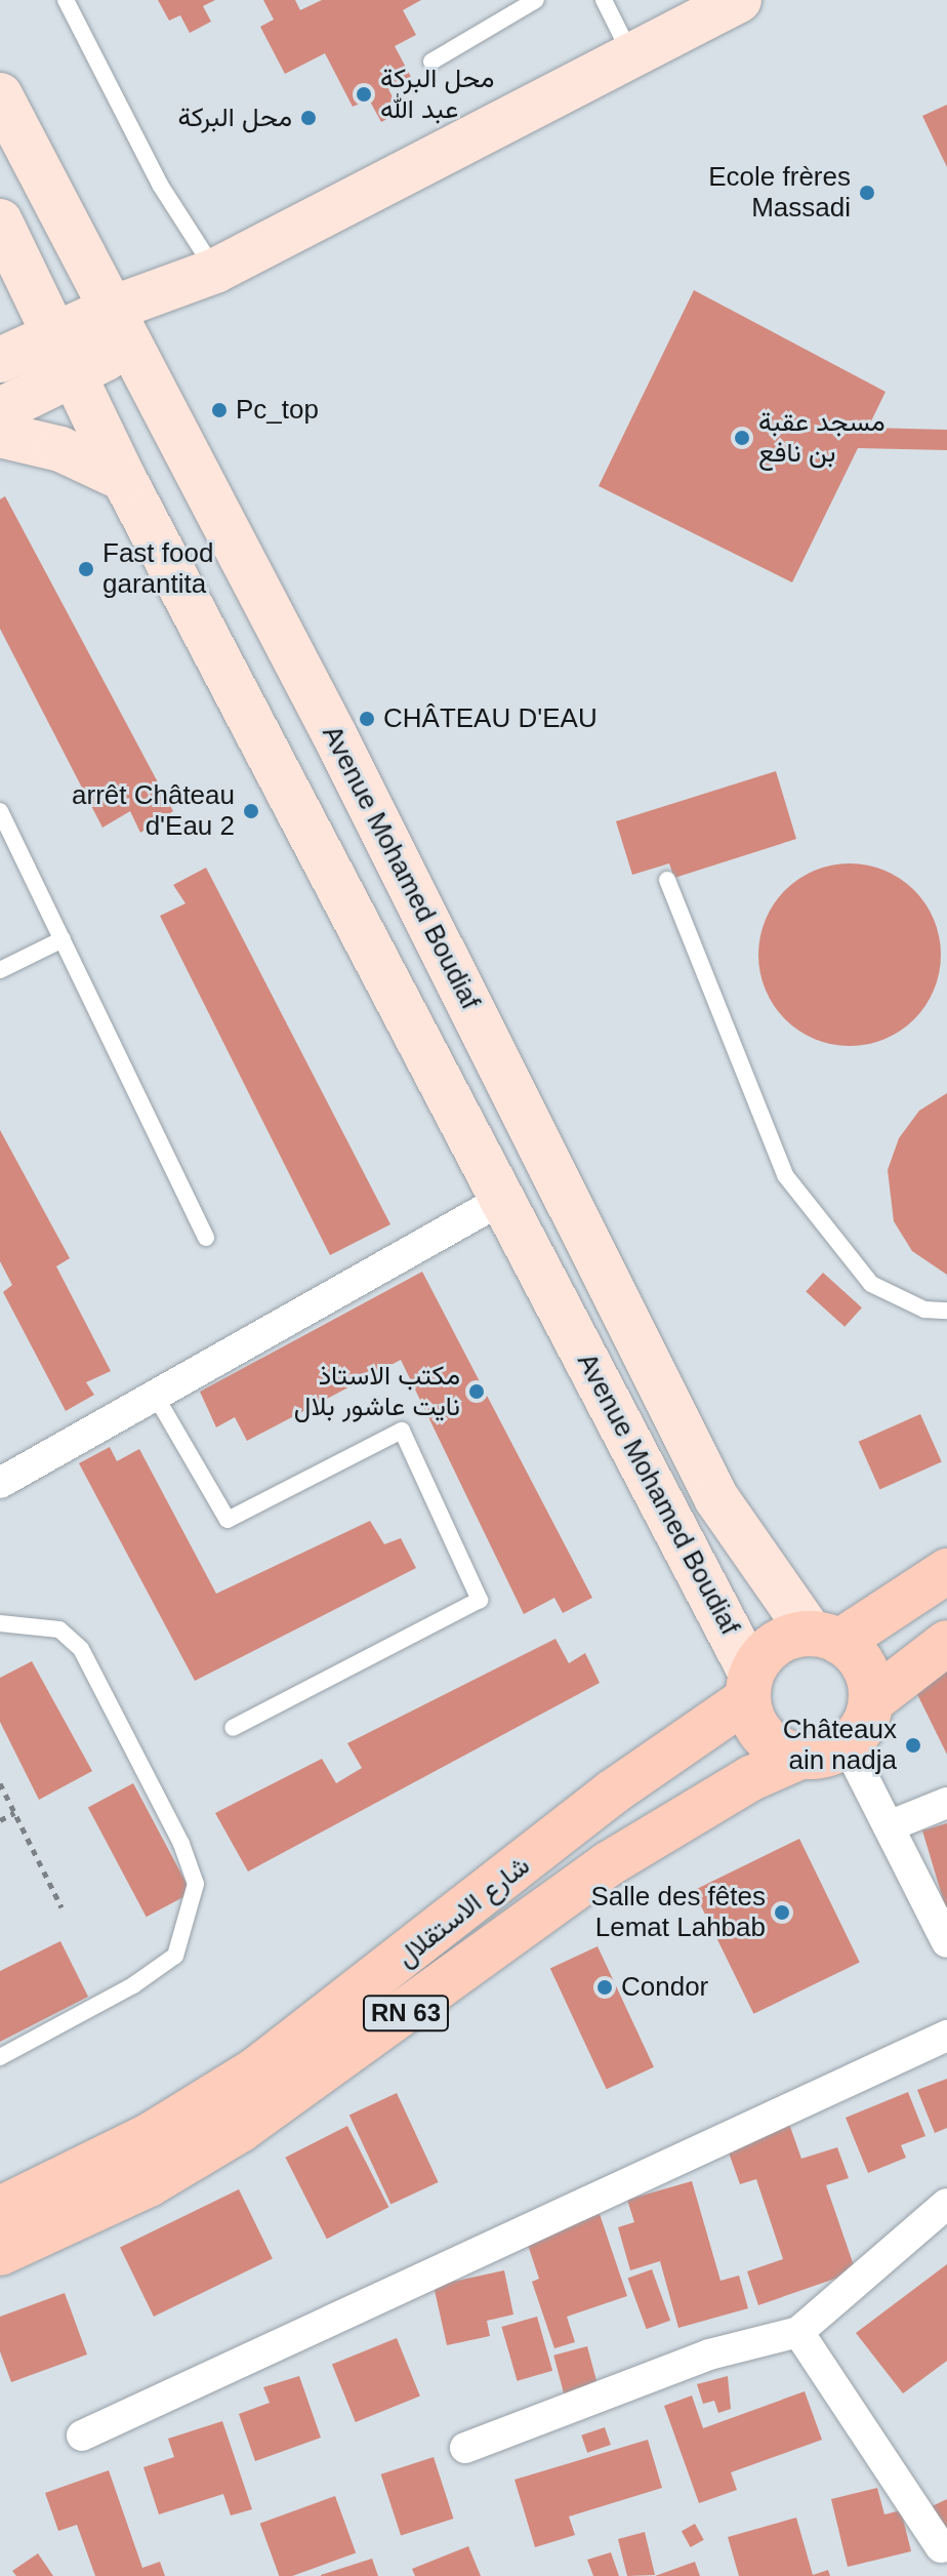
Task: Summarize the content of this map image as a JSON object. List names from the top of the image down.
{
  "streets": {
    "main road": ["Avenue Mohamed Boudiaf", "شارع الاستقلال", "RN 63"]
  },
  "crossings": [
    ["Avenue Mohamed Boudiaf", "شارع الاستقلال"],
    ["Avenue Mohamed Boudiaf", "RN 63"],
    ["شارع الاستقلال", "RN 63"]
  ],
  "places": [
    "محل البركة عبد الله",
    "محل البركة",
    "Ecole frères Massadi",
    "Pc_top",
    "مسجد عقبة بن نافع",
    "Fast food garantita",
    "CHÂTEAU D'EAU",
    "arrêt Château d'Eau 2",
    "مكتب الاستاذ نايت عاشور بلال",
    "Châteaux ain nadja",
    "Salle des fêtes Lemat Lahbab",
    "Condor"
  ]
}
